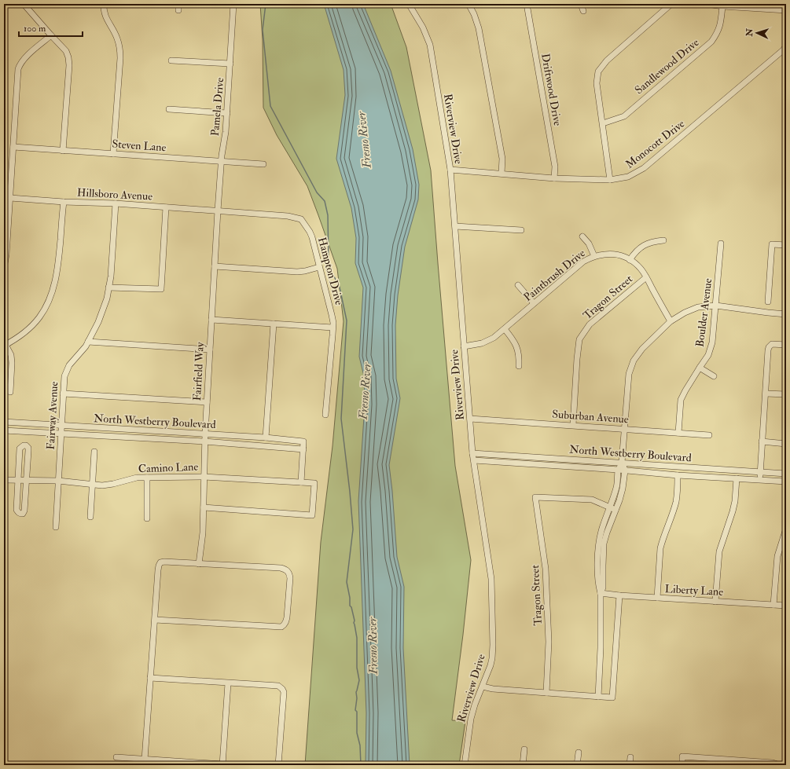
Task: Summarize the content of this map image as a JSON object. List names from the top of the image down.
{
  "streets": {
    "street": [
      "Sandlewood Drive",
      "Driftwood Drive",
      "Pamela Drive",
      "Riverview Drive",
      "Monocott Drive",
      "Steven Lane",
      "Hillsboro Avenue",
      "Hampton Drive",
      "Paintbrush Drive",
      "Tragon Street",
      "Boulder Avenue",
      "Fairfield Way",
      "Fairway Avenue",
      "Suburban Avenue",
      "North Westberry Boulevard",
      "Camino Lane",
      "Liberty Lane"
    ]
  },
  "crossings": [
    ["Driftwood Drive", "Monocott Drive"],
    ["Pamela Drive", "Steven Lane"],
    ["Pamela Drive", "Hillsboro Avenue"],
    ["Pamela Drive", "Hampton Drive"],
    ["Pamela Drive", "Fairfield Way"],
    ["Riverview Drive", "Monocott Drive"],
    ["Riverview Drive", "Paintbrush Drive"],
    ["Riverview Drive", "Suburban Avenue"],
    ["Riverview Drive", "North Westberry Boulevard"],
    ["Hillsboro Avenue", "Hampton Drive"],
    ["Hillsboro Avenue", "Fairfield Way"],
    ["Hillsboro Avenue", "Fairway Avenue"],
    ["Hampton Drive", "Fairfield Way"],
    ["Paintbrush Drive", "Tragon Street"],
    ["Tragon Street", "Suburban Avenue"],
    ["Boulder Avenue", "Suburban Avenue"],
    ["Fairfield Way", "North Westberry Boulevard"],
    ["Fairfield Way", "Camino Lane"],
    ["Fairway Avenue", "North Westberry Boulevard"],
    ["Fairway Avenue", "Camino Lane"]
  ],
  "water": ["Fresno River"],
  "scale_bar": "100 m",
  "north": "left"
}
